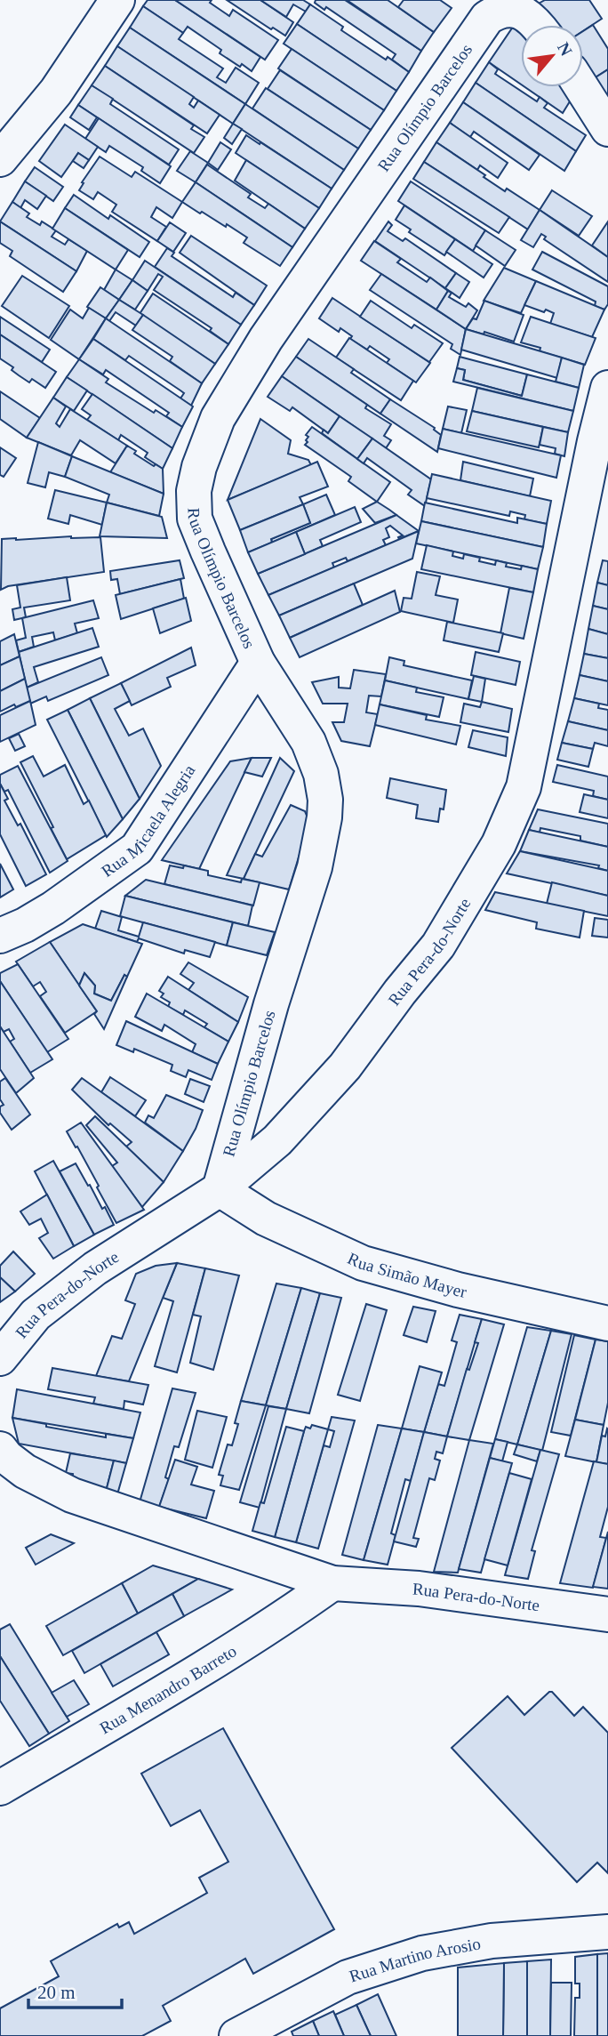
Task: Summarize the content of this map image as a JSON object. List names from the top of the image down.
{
  "streets": {
    "street": [
      "Rua Olímpio Barcelos",
      "Rua Micaela Alegria",
      "Rua Pera-do-Norte",
      "Rua Simão Mayer",
      "Rua Menandro Barreto",
      "Rua Martino Arosio"
    ]
  },
  "crossings": [
    ["Rua Olímpio Barcelos", "Rua Micaela Alegria"],
    ["Rua Olímpio Barcelos", "Rua Pera-do-Norte"],
    ["Rua Olímpio Barcelos", "Rua Simão Mayer"],
    ["Rua Pera-do-Norte", "Rua Simão Mayer"],
    ["Rua Pera-do-Norte", "Rua Menandro Barreto"]
  ],
  "scale_bar": "20 m",
  "north": "top right"
}
